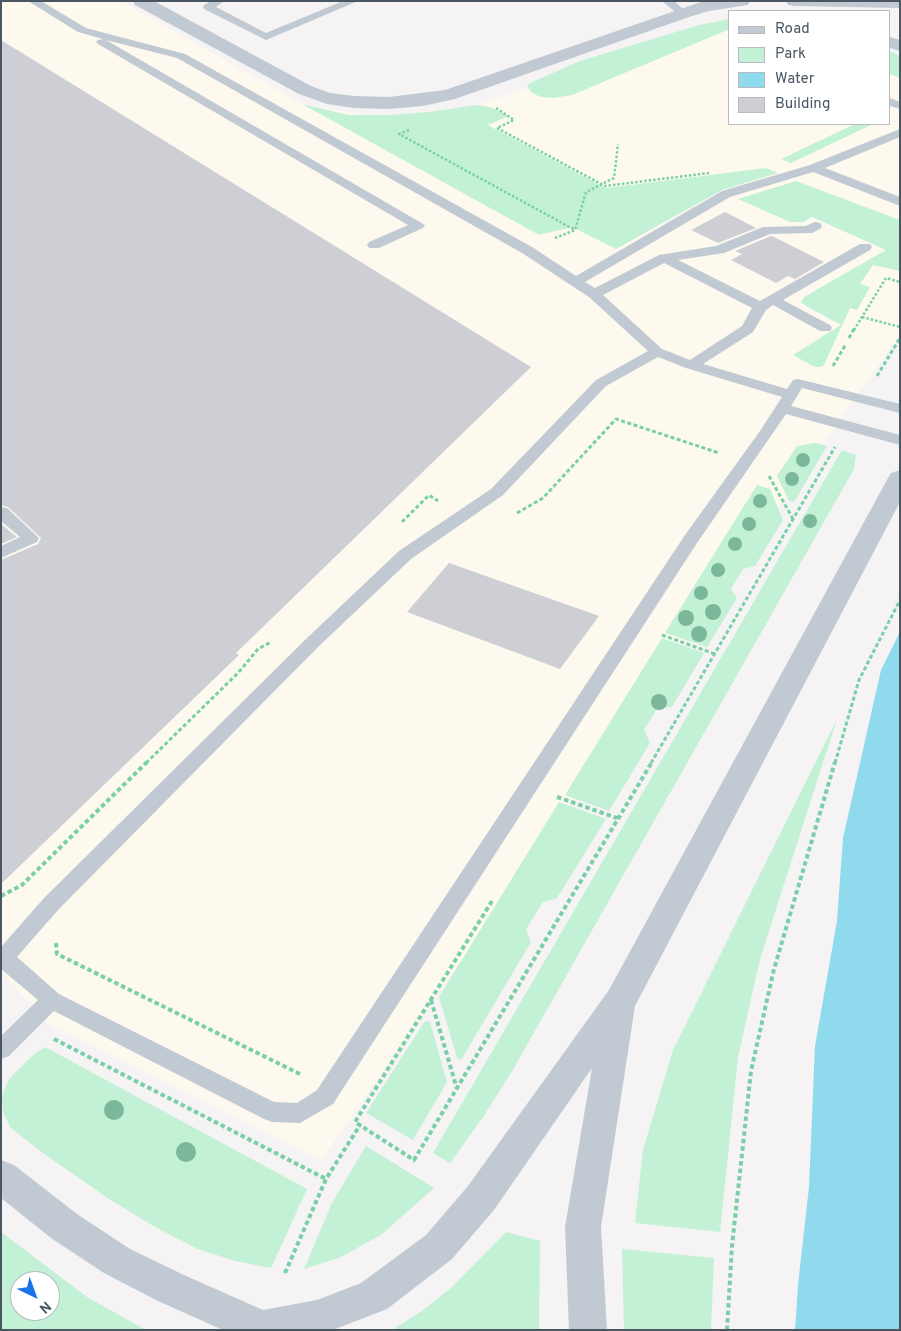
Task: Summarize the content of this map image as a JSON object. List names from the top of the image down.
{
  "legend": [
    "Road",
    "Park",
    "Water",
    "Building"
  ],
  "north": "bottom right"
}
